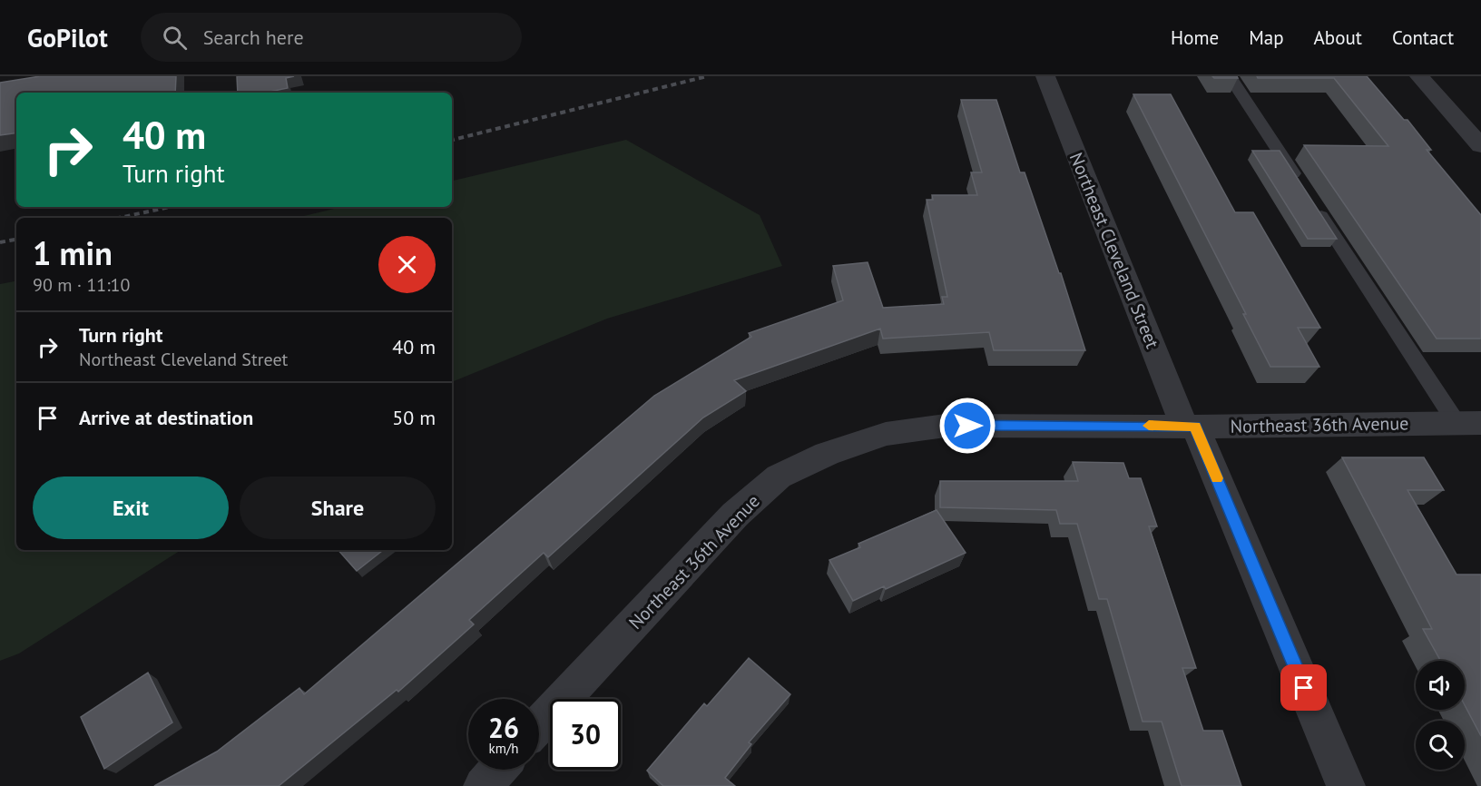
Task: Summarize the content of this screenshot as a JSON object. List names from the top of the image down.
{
  "streets": {
    "street": ["Northeast Cleveland Street", "Northeast 36th Avenue"]
  },
  "crossings": [
    ["Northeast Cleveland Street", "Northeast 36th Avenue"]
  ],
  "page": {
    "header": "GoPilot",
    "search": "Search here",
    "nav": [
      "Home",
      "Map",
      "About",
      "Contact"
    ],
    "turn": ["40 m", "Turn right"],
    "heading": ["1 min", "90 m · 11:10"],
    "list": [
      {
        "name": "Turn right",
        "note": "Northeast Cleveland Street",
        "value": "40 m"
      },
      {
        "name": "Arrive at destination",
        "value": "50 m"
      }
    ],
    "buttons": ["Exit", "Share"],
    "speed": "26 km/h",
    "limit": "30"
  }
}
